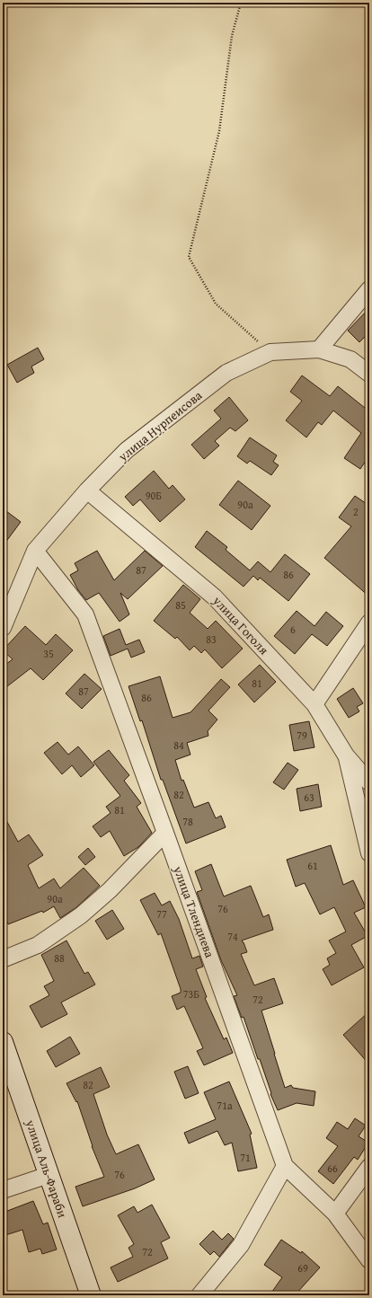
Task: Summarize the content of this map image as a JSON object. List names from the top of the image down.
{
  "streets": {
    "main road": ["улица Аль-Фараби"],
    "street": ["улица Нурпеисова", "улица Гоголя", "улица Тлендиева"]
  },
  "crossings": [
    ["улица Нурпеисова", "улица Гоголя"],
    ["улица Нурпеисова", "улица Тлендиева"]
  ],
  "house_numbers": [
    "90Б",
    "90а",
    "2",
    "87",
    "86",
    "85",
    "6",
    "83",
    "35",
    "81",
    "87",
    "86",
    "79",
    "84",
    "82",
    "63",
    "81",
    "78",
    "61",
    "90а",
    "76",
    "77",
    "74",
    "88",
    "73Б",
    "72",
    "82",
    "71а",
    "71",
    "66",
    "76",
    "72",
    "69"
  ]
}
